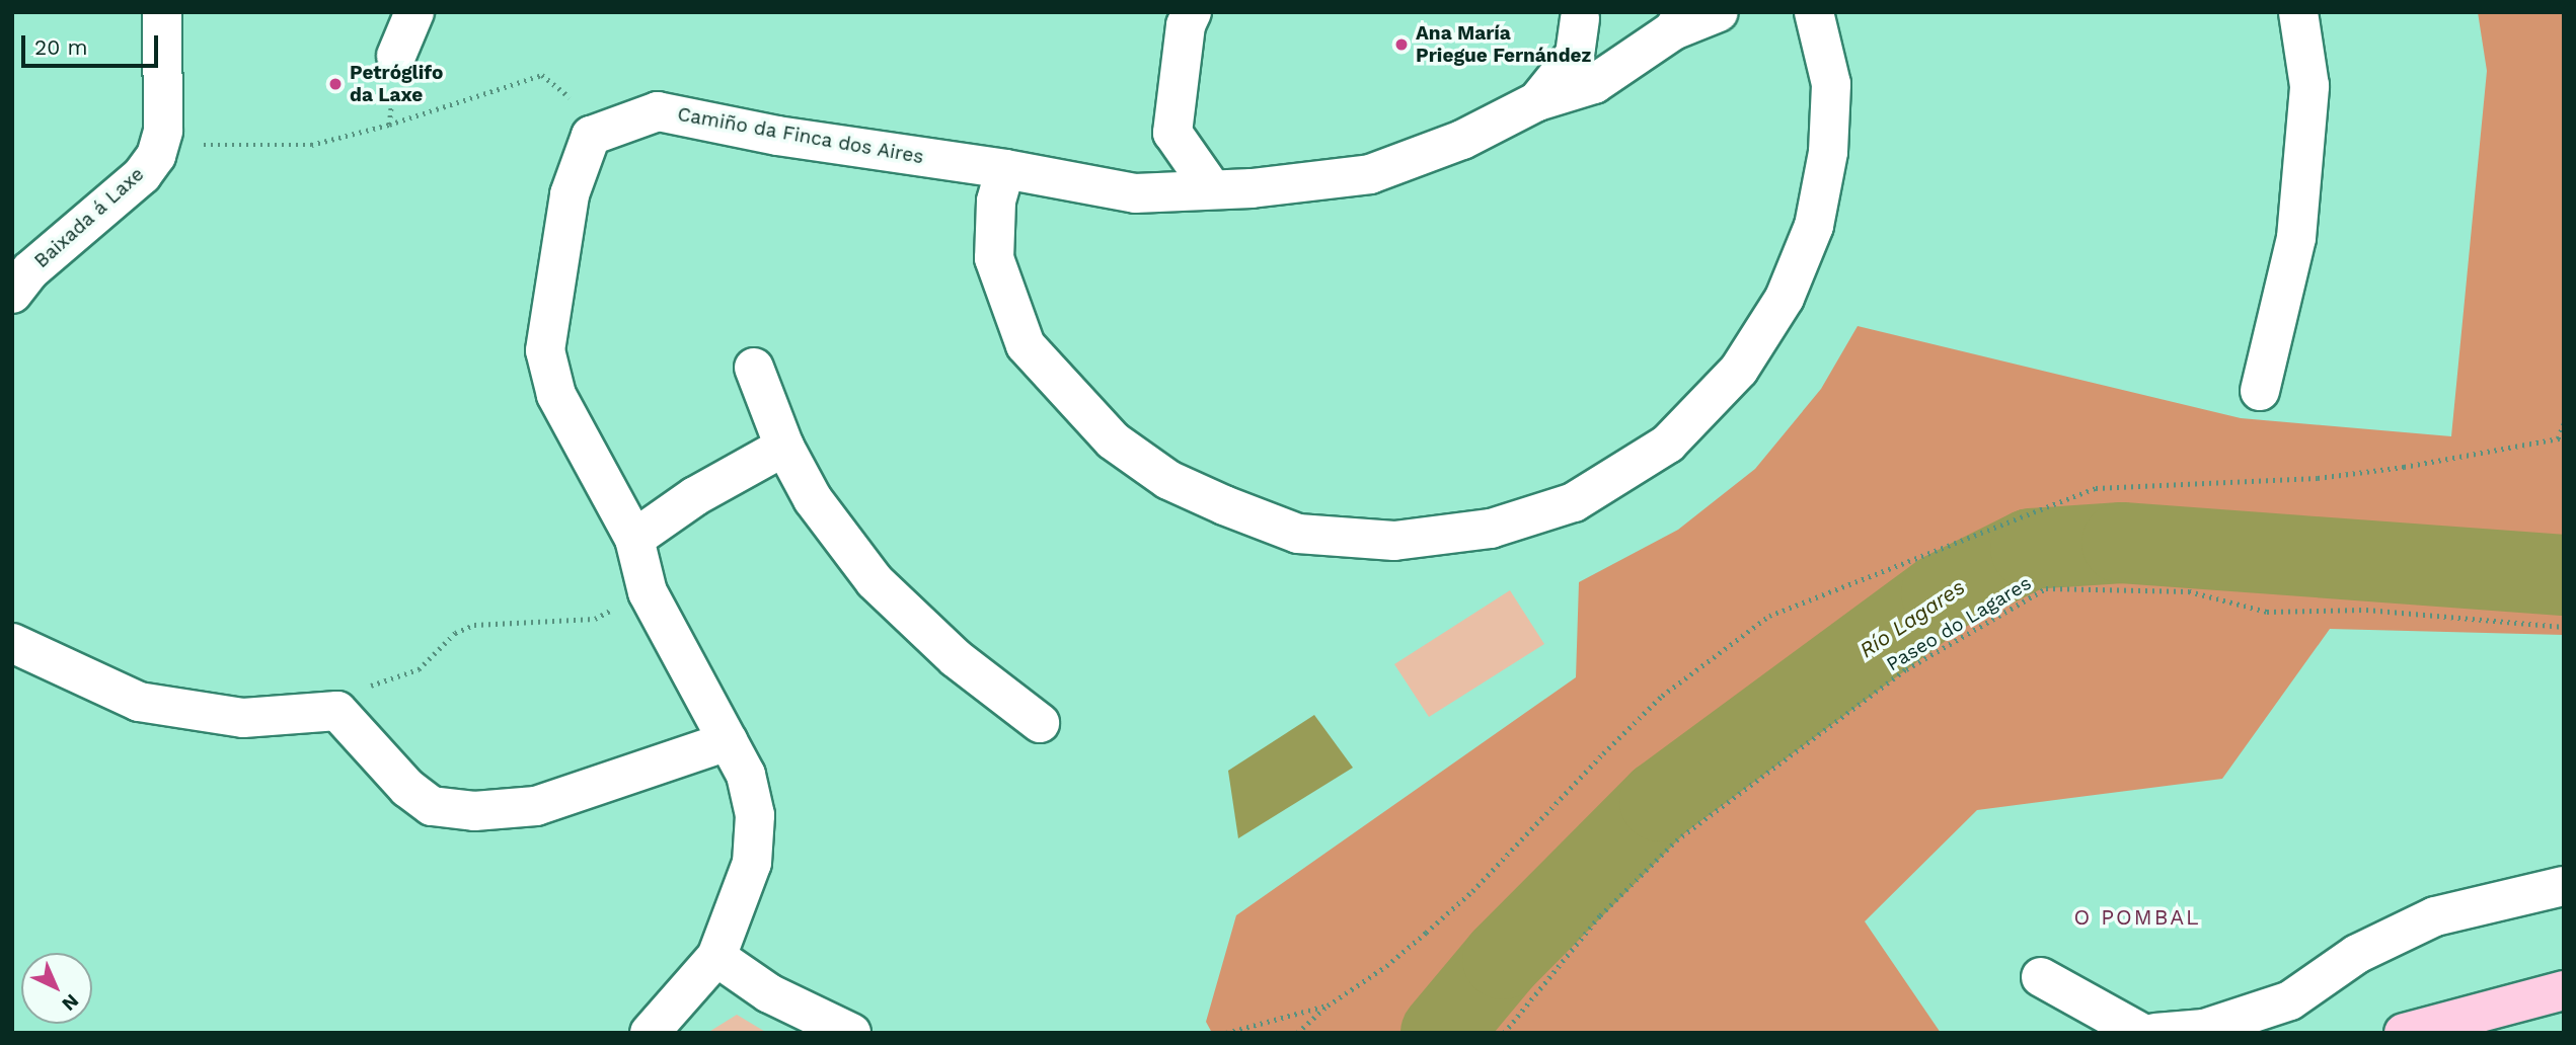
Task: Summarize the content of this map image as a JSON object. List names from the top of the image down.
{
  "streets": {
    "street": ["Camiño da Finca dos Aires", "Baixada á Laxe"],
    "path": ["Paseo do Lagares"]
  },
  "districts": ["O POMBAL"],
  "water": ["Río Lagares"],
  "places": ["Ana María Priegue Fernández", "Petróglifo da Laxe"],
  "scale_bar": "20 m",
  "north": "bottom right"
}
